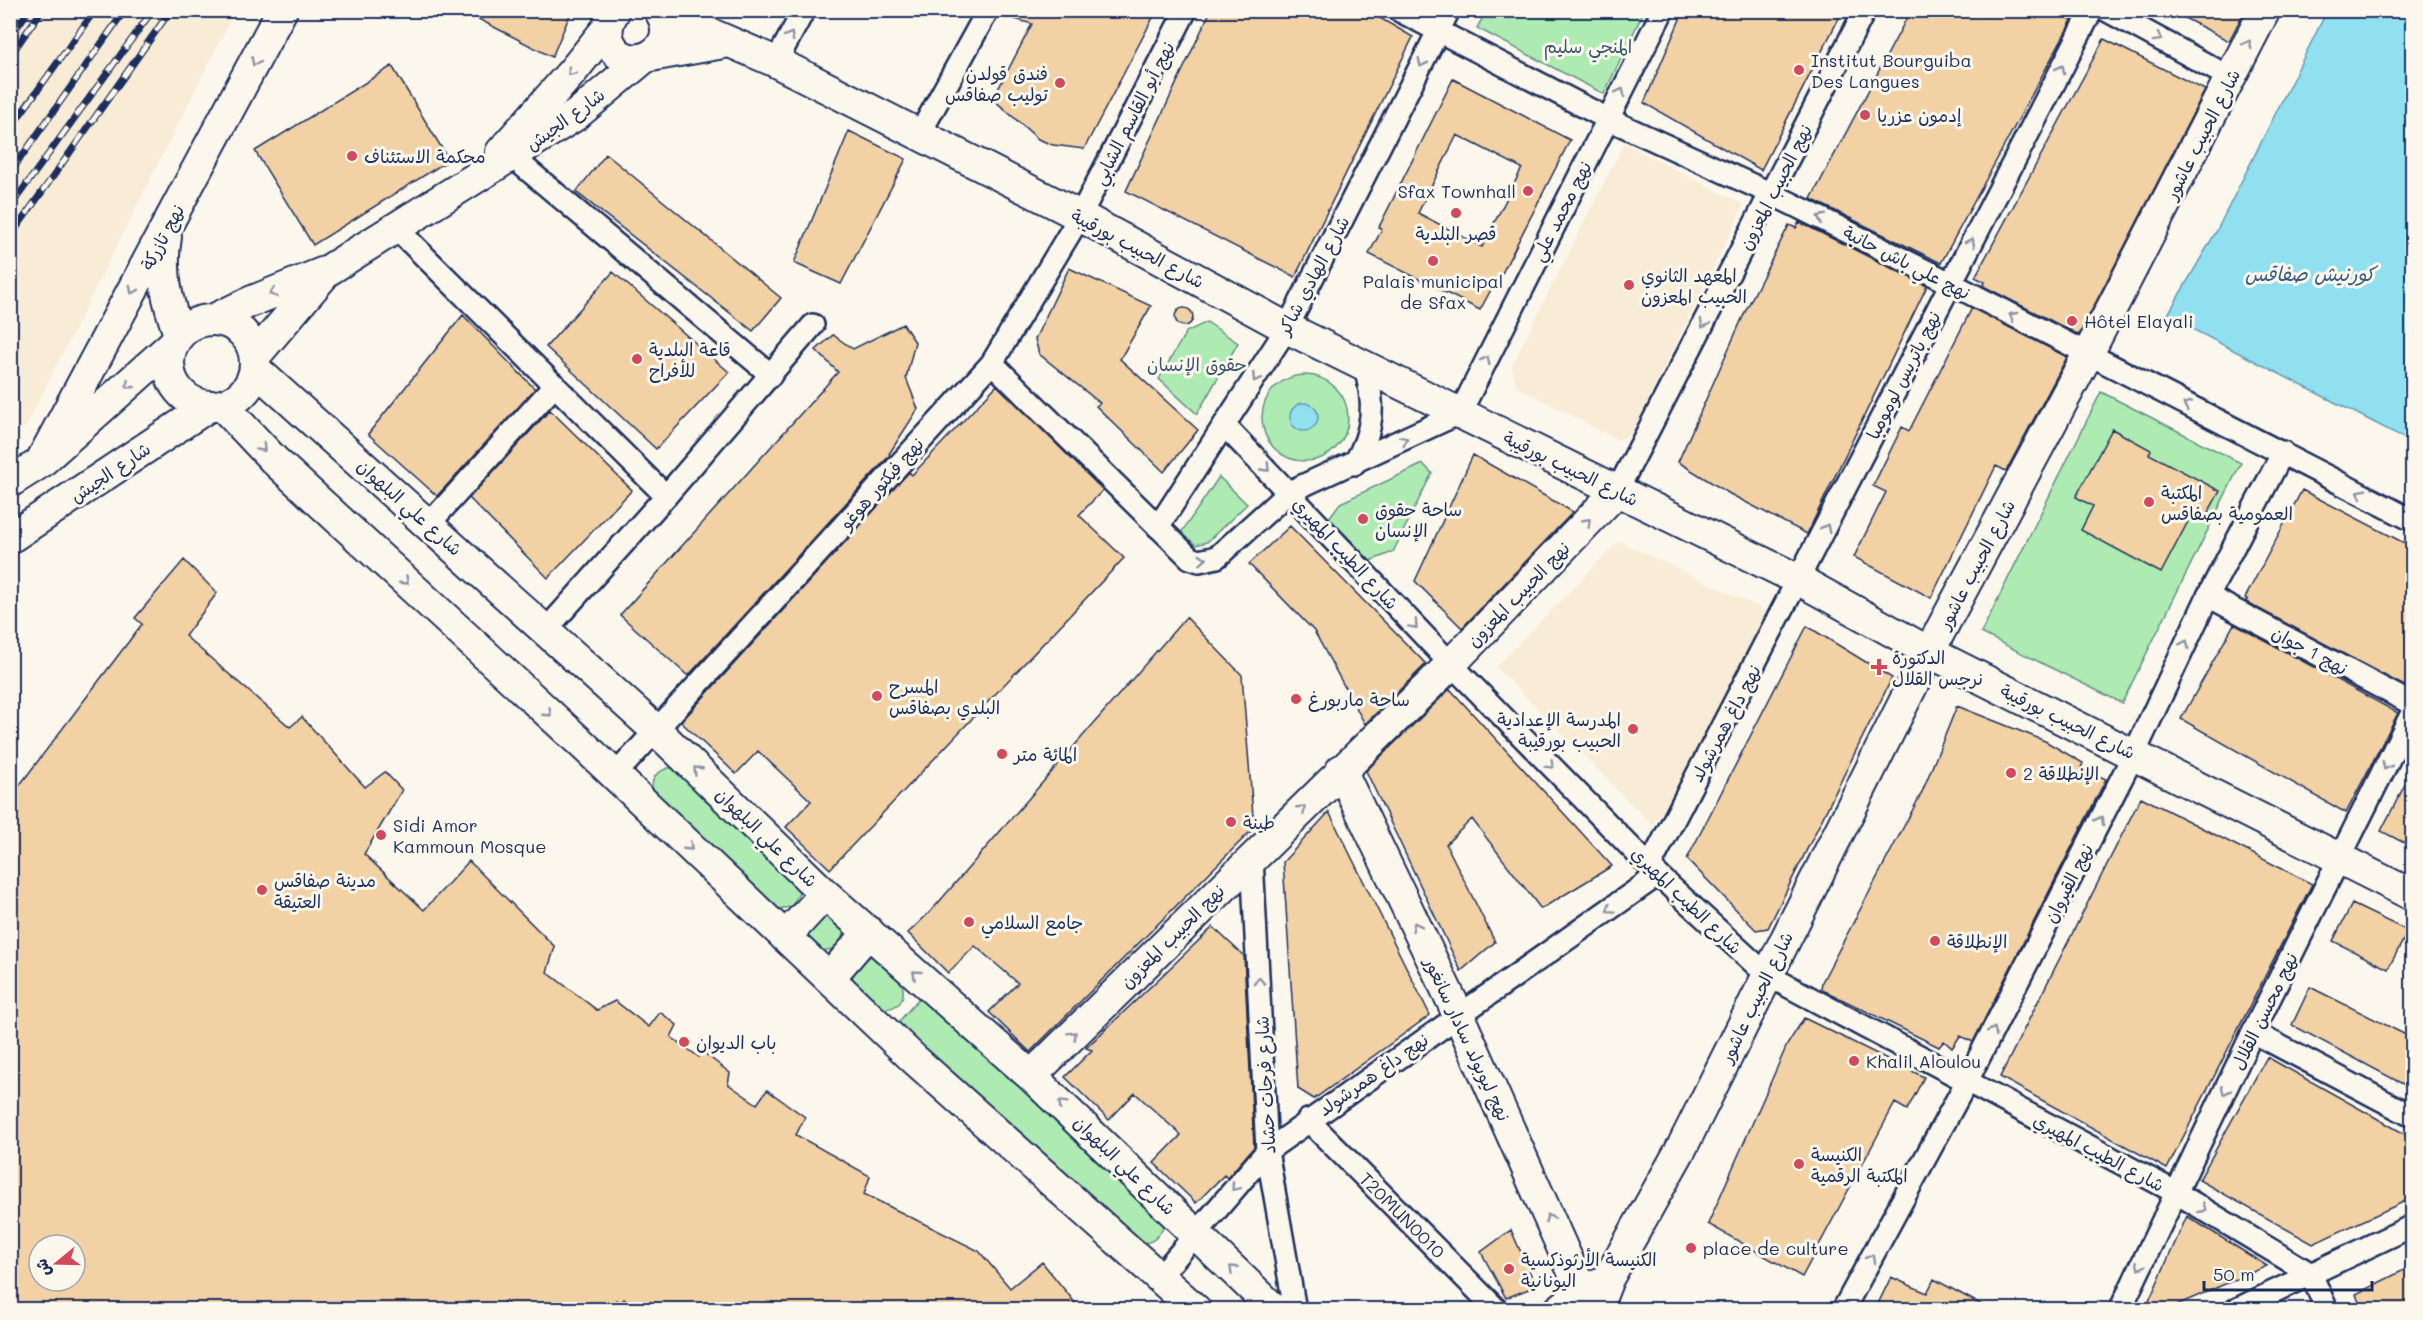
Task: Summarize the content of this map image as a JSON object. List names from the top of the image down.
{
  "streets": {
    "street": [
      "نهج أبو القاسم الشابي",
      "شارع الجيش",
      "شارع الحبيب عاشور",
      "نهج الحبيب المعزون",
      "نهج محمد علي",
      "نهج تازركة",
      "شارع الحبيب بورقيبة",
      "نهج علي باش حانبة",
      "شارع الهادي شاكر",
      "نهج باتريس لومومبا",
      "نهج فيكتور هوغو",
      "شارع علي البلهوان",
      "شارع الطيب المهيري",
      "نهج 1 جوان",
      "نهج داغ همرشولد",
      "نهج القيروان",
      "نهج محسن القلال",
      "نهج ليوبولد سادار سانغور",
      "شارع فرحات حشاد",
      "T20MUN0010"
    ]
  },
  "crossings": [
    ["نهج أبو القاسم الشابي", "شارع الحبيب بورقيبة"],
    ["نهج أبو القاسم الشابي", "نهج فيكتور هوغو"],
    ["شارع الجيش", "شارع علي البلهوان"],
    ["شارع الحبيب عاشور", "شارع الحبيب بورقيبة"],
    ["شارع الحبيب عاشور", "نهج علي باش حانبة"],
    ["شارع الحبيب عاشور", "شارع الطيب المهيري"],
    ["شارع الحبيب عاشور", "نهج ليوبولد سادار سانغور"],
    ["نهج الحبيب المعزون", "شارع الحبيب بورقيبة"],
    ["نهج الحبيب المعزون", "نهج علي باش حانبة"],
    ["نهج الحبيب المعزون", "شارع علي البلهوان"],
    ["نهج الحبيب المعزون", "شارع الطيب المهيري"],
    ["نهج الحبيب المعزون", "نهج ليوبولد سادار سانغور"],
    ["نهج الحبيب المعزون", "شارع فرحات حشاد"],
    ["نهج محمد علي", "شارع الحبيب بورقيبة"],
    ["نهج محمد علي", "نهج علي باش حانبة"],
    ["شارع الحبيب بورقيبة", "شارع الهادي شاكر"],
    ["شارع الحبيب بورقيبة", "نهج باتريس لومومبا"],
    ["شارع الحبيب بورقيبة", "نهج فيكتور هوغو"],
    ["شارع الحبيب بورقيبة", "شارع الطيب المهيري"],
    ["شارع الحبيب بورقيبة", "نهج داغ همرشولد"],
    ["شارع الحبيب بورقيبة", "نهج القيروان"],
    ["شارع الحبيب بورقيبة", "نهج محسن القلال"],
    ["نهج علي باش حانبة", "شارع الهادي شاكر"],
    ["نهج علي باش حانبة", "نهج باتريس لومومبا"],
    ["نهج علي باش حانبة", "نهج القيروان"],
    ["شارع الهادي شاكر", "شارع الطيب المهيري"],
    ["نهج باتريس لومومبا", "نهج داغ همرشولد"],
    ["نهج فيكتور هوغو", "شارع علي البلهوان"],
    ["شارع علي البلهوان", "نهج داغ همرشولد"],
    ["شارع الطيب المهيري", "نهج داغ همرشولد"],
    ["شارع الطيب المهيري", "نهج القيروان"],
    ["شارع الطيب المهيري", "نهج محسن القلال"],
    ["نهج 1 جوان", "نهج القيروان"],
    ["نهج داغ همرشولد", "نهج ليوبولد سادار سانغور"],
    ["نهج داغ همرشولد", "شارع فرحات حشاد"],
    ["نهج داغ همرشولد", "T20MUN0010"]
  ],
  "one_way": [
    "نهج محمد علي",
    "نهج علي باش حانبة",
    "شارع الهادي شاكر",
    "نهج باتريس لومومبا",
    "شارع الطيب المهيري",
    "نهج داغ همرشولد",
    "نهج القيروان",
    "نهج محسن القلال",
    "نهج ليوبولد سادار سانغور",
    "شارع فرحات حشاد"
  ],
  "water": ["كورنيش صفاقس"],
  "parks": ["المنجي سليم", "حقوق الإنسان"],
  "places": {
    "other": [
      "Institut Bourguiba Des Langues",
      "فندق قولدن توليب صفاقس",
      "إدمون عزريا",
      "محكمة الاستئناف",
      "Sfax Townhall",
      "قصر البلدية",
      "Palais municipal de Sfax",
      "المعهد الثانوي الحبيب المعزون",
      "Hôtel Elayali",
      "قاعة البلدية للأفراح",
      "المكتبة العمومية بصفاقس",
      "ساحة حقوق الإنسان",
      "المسرح البلدي بصفاقس",
      "ساحة ماربورغ",
      "المدرسة الإعدادية الحبيب بورقيبة",
      "المائة متر",
      "الإنطلاقة 2",
      "طينة",
      "Sidi Amor Kammoun Mosque",
      "مدينة صفاقس العتيقة",
      "جامع السلامي",
      "الإنطلاقة",
      "باب الديوان",
      "Khalil Aloulou",
      "الكنيسة المكتبة الرقمية",
      "place de culture",
      "الكنيسة الأرثوذكسية اليونانية"
    ],
    "health": ["الدكتورة نرجس القلال"]
  },
  "scale_bar": "50 m",
  "north": "left"
}
